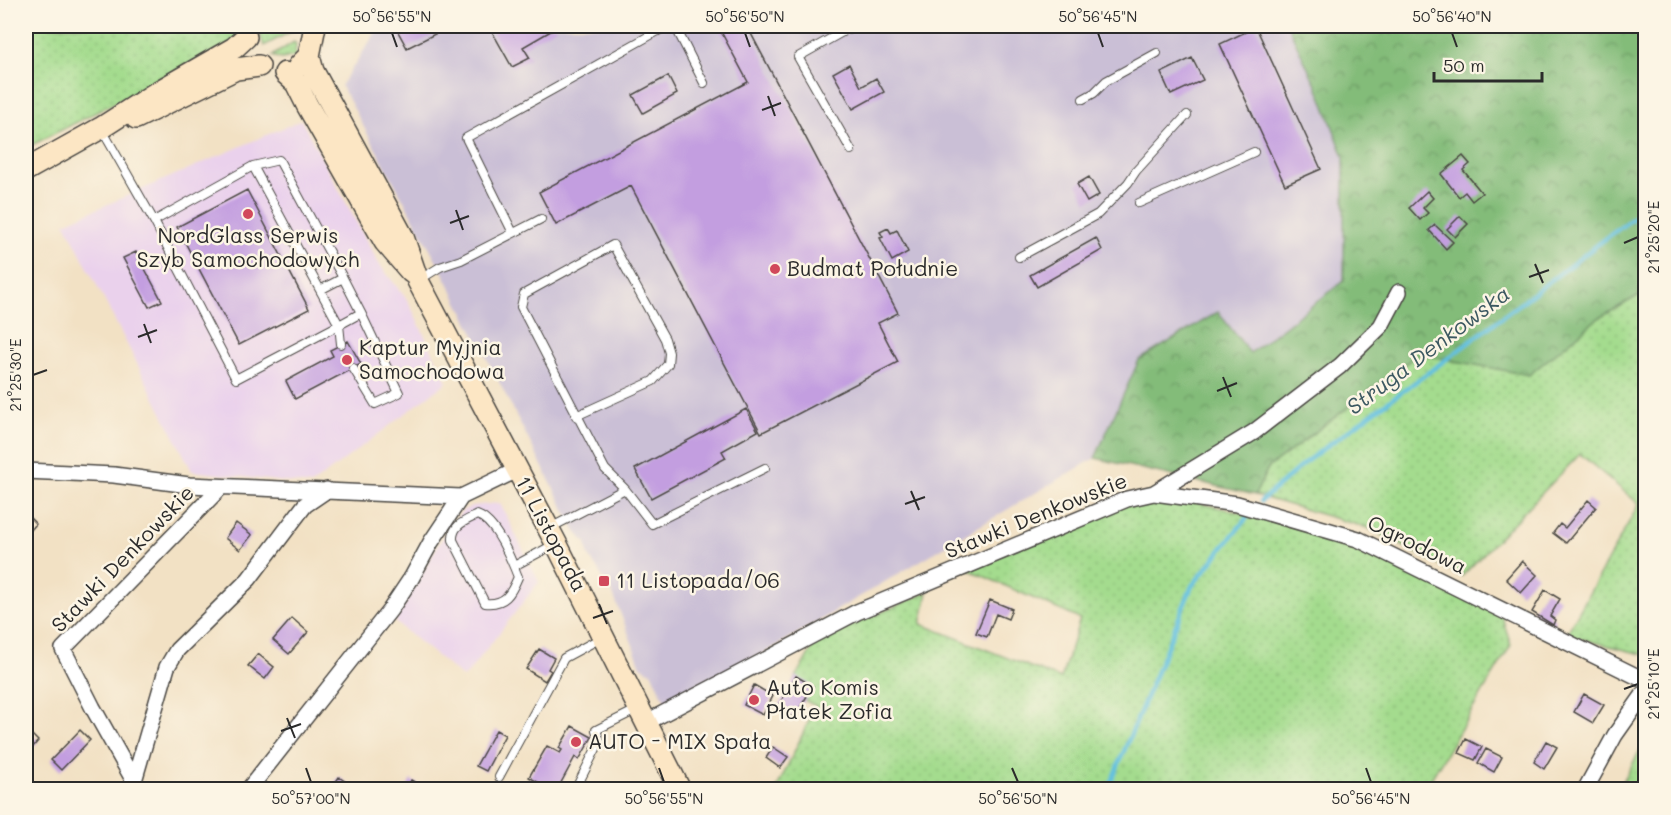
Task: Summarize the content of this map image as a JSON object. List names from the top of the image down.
{
  "streets": {
    "street": ["Stawki Denkowskie", "11 Listopada", "Ogrodowa"]
  },
  "crossings": [
    ["Stawki Denkowskie", "11 Listopada"],
    ["Stawki Denkowskie", "Ogrodowa"]
  ],
  "water": ["Struga Denkowska"],
  "places": {
    "other": [
      "NordGlass Serwis Szyb Samochodowych",
      "Budmat Południe",
      "Kaptur Myjnia Samochodowa",
      "Auto Komis Płatek Zofia",
      "AUTO - MIX Spała"
    ],
    "transit": ["11 Listopada/06"]
  },
  "scale_bar": "50 m",
  "coordinates": [
    "50°56'55\"N",
    "50°56'50\"N",
    "50°56'45\"N",
    "50°56'40\"N",
    "21°25'20\"E",
    "21°25'30\"E",
    "21°25'10\"E",
    "50°57'00\"N"
  ]
}
